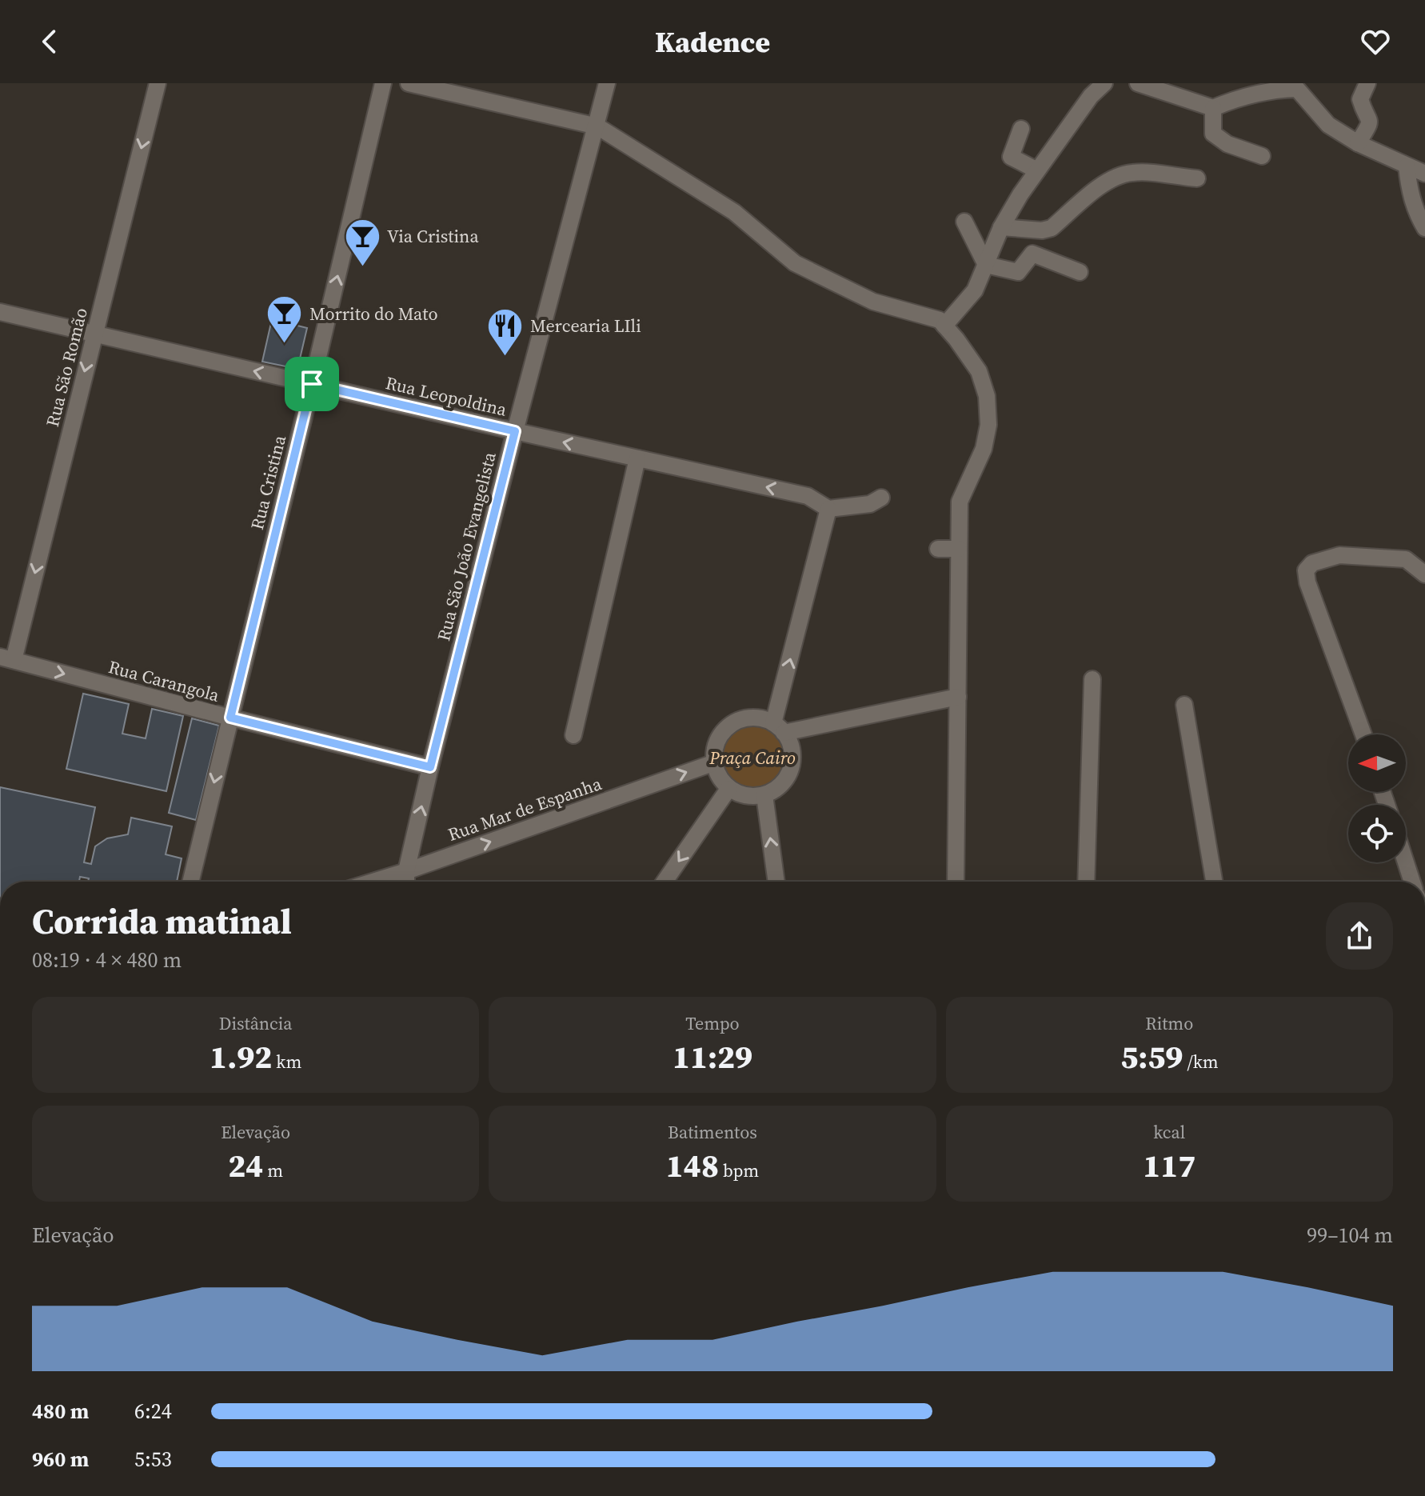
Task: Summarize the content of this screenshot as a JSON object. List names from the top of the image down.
{
  "streets": {
    "street": [
      "Rua São Romão",
      "Rua Leopoldina",
      "Rua Cristina",
      "Rua São João Evangelista",
      "Rua Carangola",
      "Rua Mar de Espanha"
    ]
  },
  "crossings": [
    ["Rua São Romão", "Rua Leopoldina"],
    ["Rua São Romão", "Rua Carangola"],
    ["Rua Leopoldina", "Rua Cristina"],
    ["Rua Leopoldina", "Rua São João Evangelista"],
    ["Rua Cristina", "Rua Carangola"],
    ["Rua São João Evangelista", "Rua Carangola"],
    ["Rua São João Evangelista", "Rua Mar de Espanha"]
  ],
  "one_way": [
    "Rua São Romão",
    "Rua Leopoldina",
    "Rua Carangola",
    "Rua Mar de Espanha"
  ],
  "parks": ["Praça Cairo"],
  "places": {
    "bar": ["Via Cristina", "Morrito do Mato"],
    "restaurant": ["Mercearia LIli"]
  },
  "north": "left",
  "page": {
    "header": "Kadence",
    "heading": ["Corrida matinal", "08:19 · 4 × 480 m"],
    "stats": [
      ["Distância", "1.92 km"],
      ["Tempo", "11:29"],
      ["Ritmo", "5:59 /km"],
      ["Elevação", "24 m"],
      ["Batimentos", "148 bpm"],
      ["kcal", "117"]
    ],
    "chart": ["Elevação", "99–104 m"],
    "list": [
      {
        "name": "480 m",
        "note": "6:24"
      },
      {
        "name": "960 m",
        "note": "5:53"
      }
    ]
  }
}
